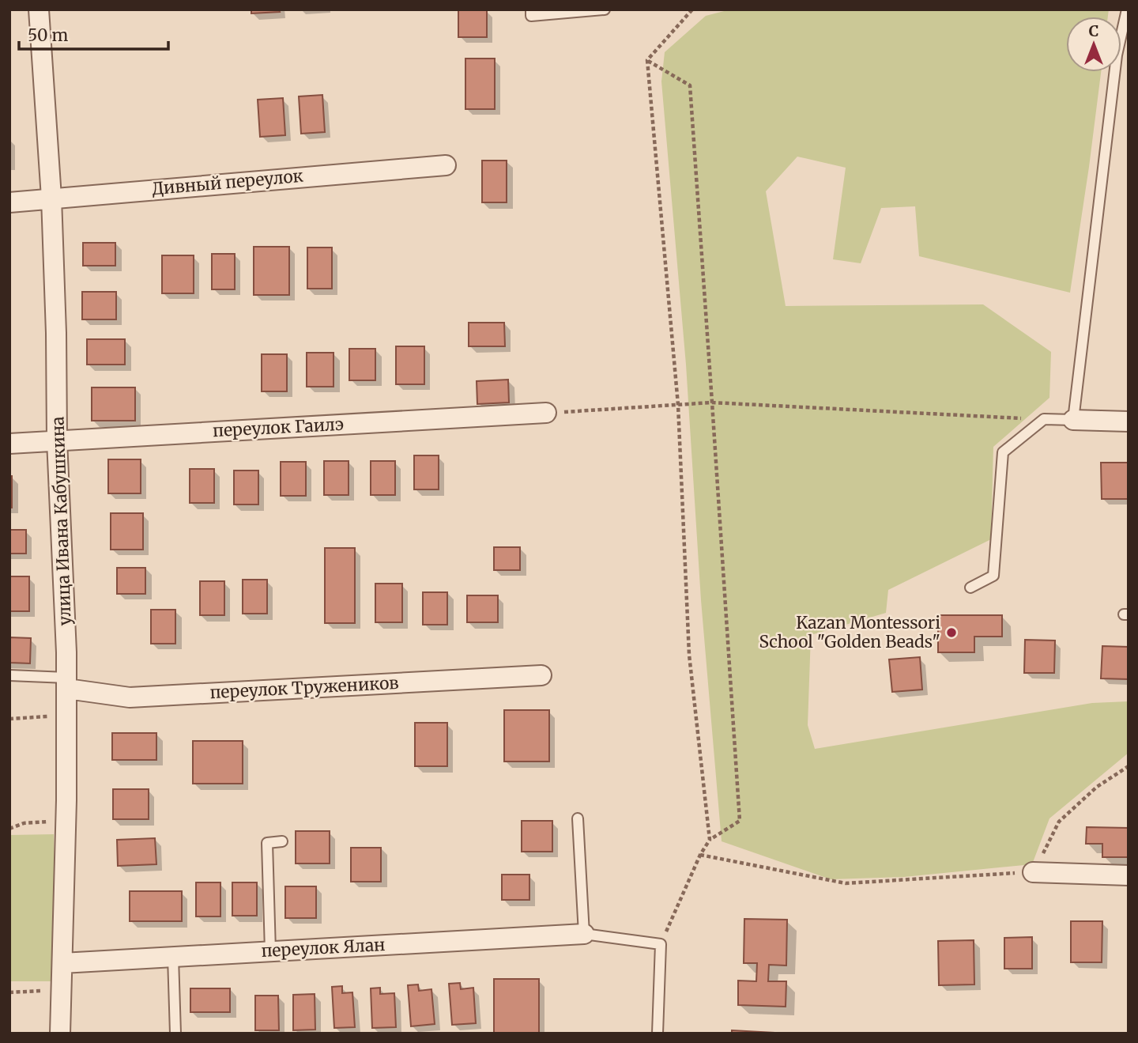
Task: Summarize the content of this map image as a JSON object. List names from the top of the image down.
{
  "streets": {
    "street": [
      "Дивный переулок",
      "переулок Гаилэ",
      "улица Ивана Кабушкина",
      "переулок Тружеников",
      "переулок Ялан"
    ]
  },
  "crossings": [
    ["Дивный переулок", "улица Ивана Кабушкина"],
    ["переулок Гаилэ", "улица Ивана Кабушкина"],
    ["улица Ивана Кабушкина", "переулок Тружеников"],
    ["улица Ивана Кабушкина", "переулок Ялан"]
  ],
  "places": ["Kazan Montessori School \"Golden Beads\""],
  "scale_bar": "50 m",
  "north": "top"
}
